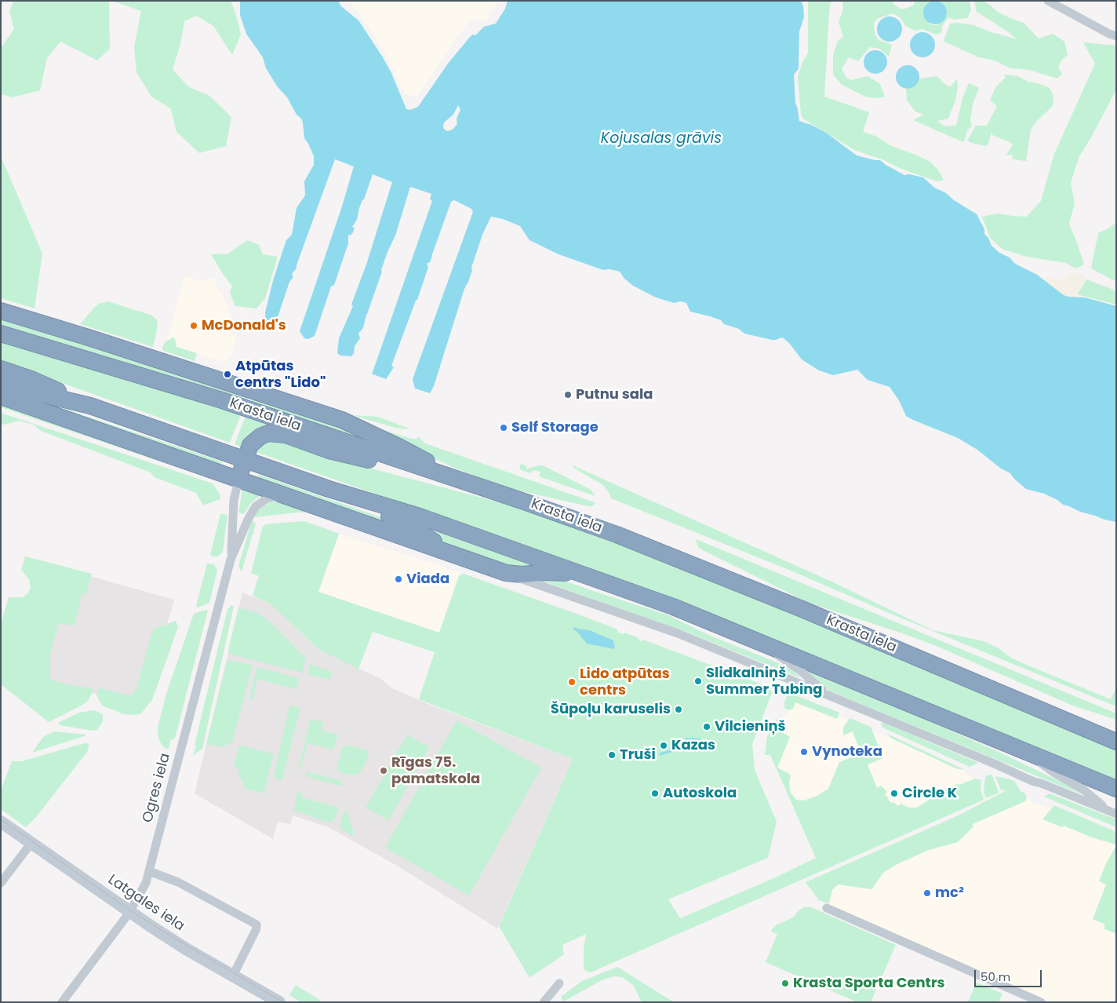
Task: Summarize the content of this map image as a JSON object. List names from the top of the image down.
{
  "streets": {
    "highway": ["Krasta iela"],
    "street": ["Ogres iela", "Latgales iela"]
  },
  "crossings": [
    ["Ogres iela", "Latgales iela"]
  ],
  "water": ["Kojusalas grāvis"],
  "places": [
    "McDonald's",
    "Atpūtas centrs \"Lido\"",
    "Putnu sala",
    "Self Storage",
    "Viada",
    "Slidkalniņš Summer Tubing",
    "Lido atpūtas centrs",
    "Šūpoļu karuselis",
    "Vilcieniņš",
    "Kazas",
    "Vynoteka",
    "Truši",
    "Rīgas 75. pamatskola",
    "Autoskola",
    "Circle K",
    "mc²",
    "Krasta Sporta Centrs"
  ],
  "scale_bar": "50 m"
}
